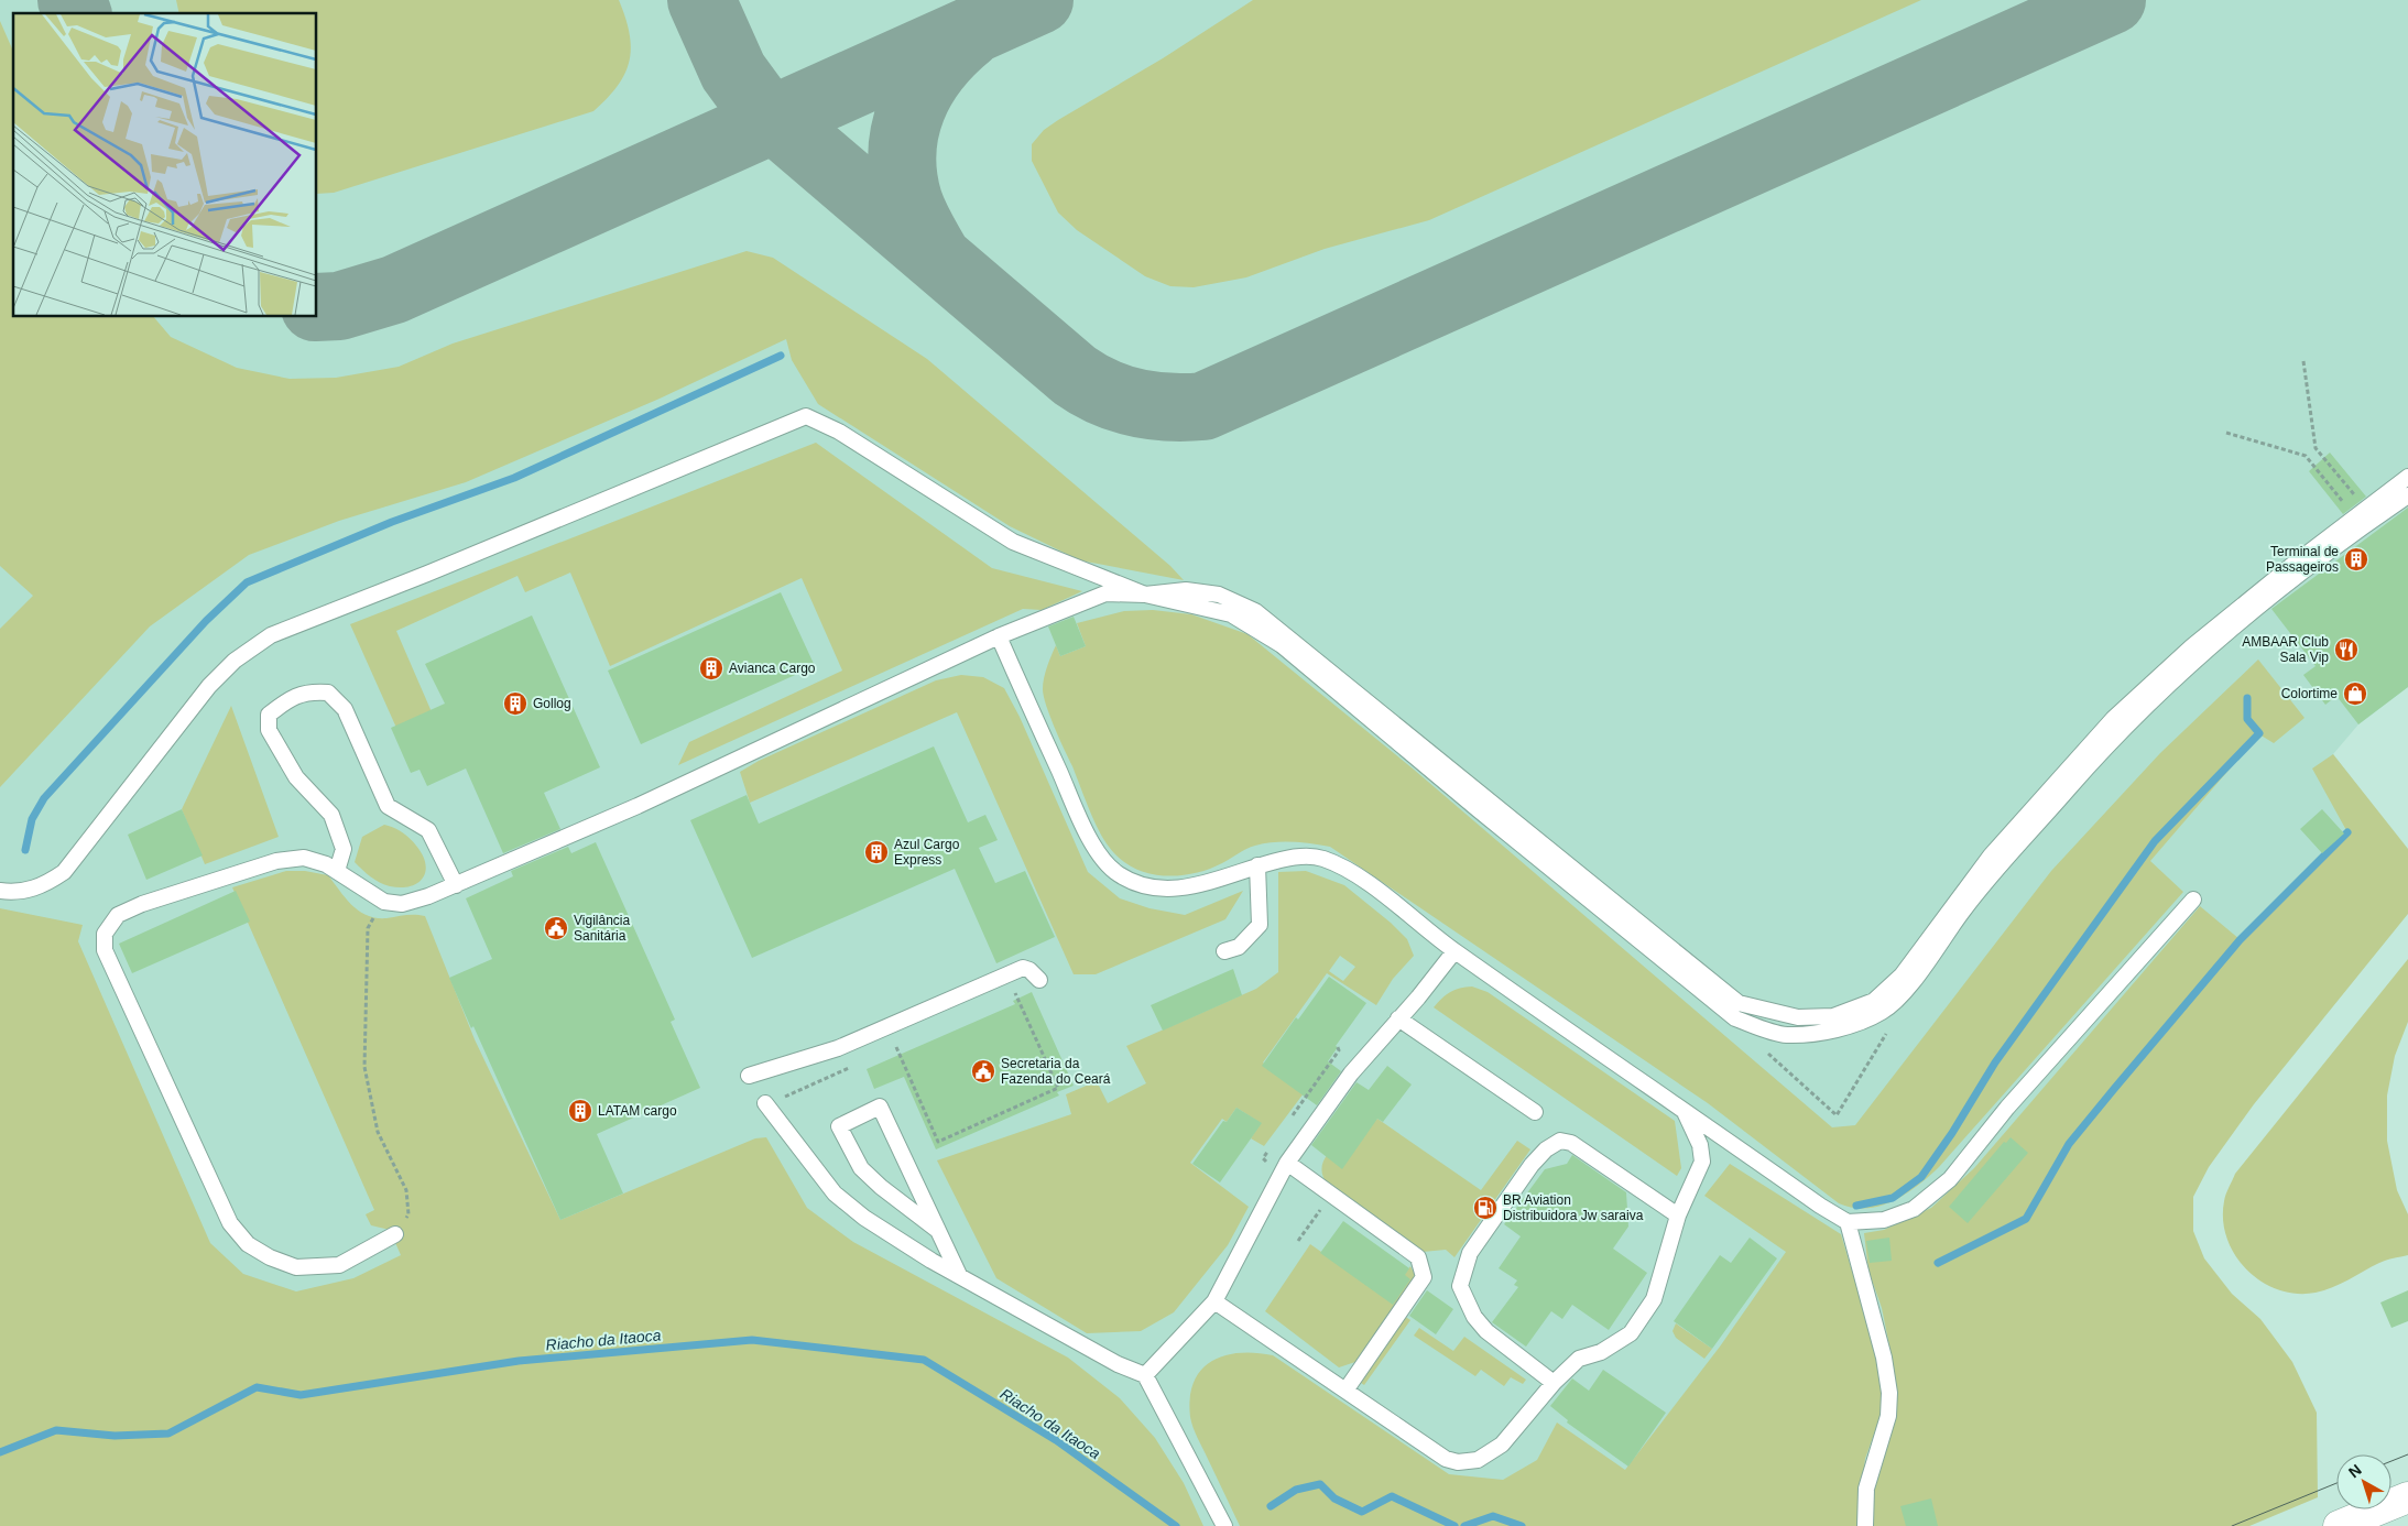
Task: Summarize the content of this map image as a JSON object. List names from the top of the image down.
{
  "water": ["Riacho da Itaoca"],
  "places": {
    "building": [
      "Terminal de Passageiros",
      "Avianca Cargo",
      "Gollog",
      "Azul Cargo Express",
      "LATAM cargo"
    ],
    "restaurant": ["AMBAAR Club Sala Vip"],
    "shop": ["Colortime"],
    "public building": ["Vigilância Sanitária", "Secretaria da Fazenda do Ceará"],
    "fuel station": ["BR Aviation Distribuidora Jw saraiva"]
  },
  "north": "top left"
}
